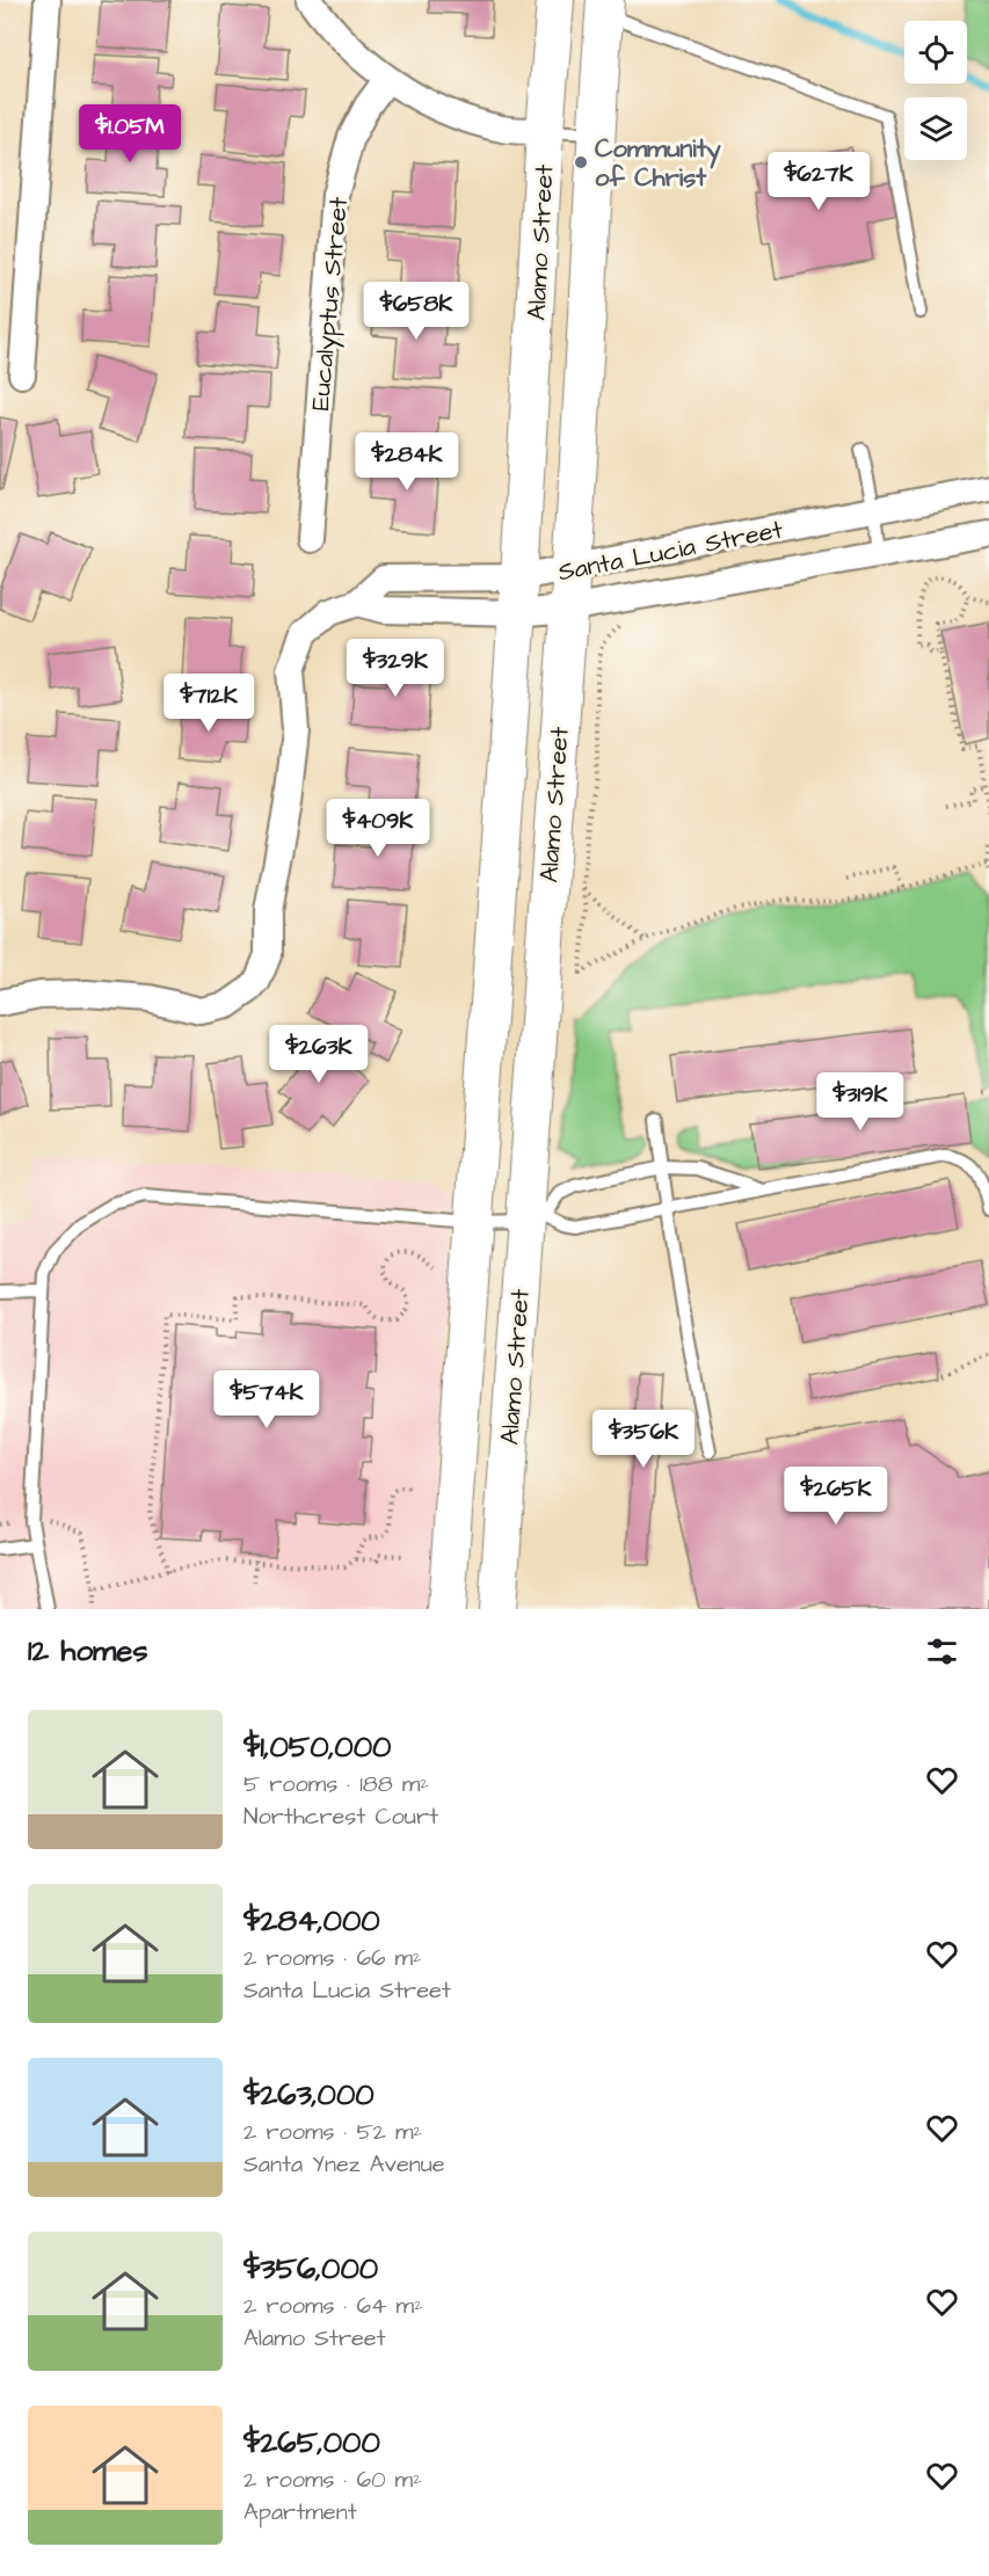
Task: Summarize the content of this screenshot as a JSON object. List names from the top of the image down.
{
  "streets": {
    "main road": ["Alamo Street"],
    "street": ["Eucalyptus Street", "Santa Lucia Street"]
  },
  "crossings": [
    ["Alamo Street", "Santa Lucia Street"]
  ],
  "places": ["Community of Christ"],
  "page": {
    "price": [
      "$1.05M",
      "$627K",
      "$658K",
      "$284K",
      "$329K",
      "$712K",
      "$409K",
      "$263K",
      "$319K",
      "$574K",
      "$356K",
      "$265K"
    ],
    "heading": "12 homes",
    "list": [
      {
        "name": "$1,050,000",
        "note": "5 rooms · 188 m² · Northcrest Court"
      },
      {
        "name": "$284,000",
        "note": "2 rooms · 66 m² · Santa Lucia Street"
      },
      {
        "name": "$263,000",
        "note": "2 rooms · 52 m² · Santa Ynez Avenue"
      },
      {
        "name": "$356,000",
        "note": "2 rooms · 64 m² · Alamo Street"
      },
      {
        "name": "$265,000",
        "note": "2 rooms · 60 m² · Apartment"
      }
    ]
  }
}
